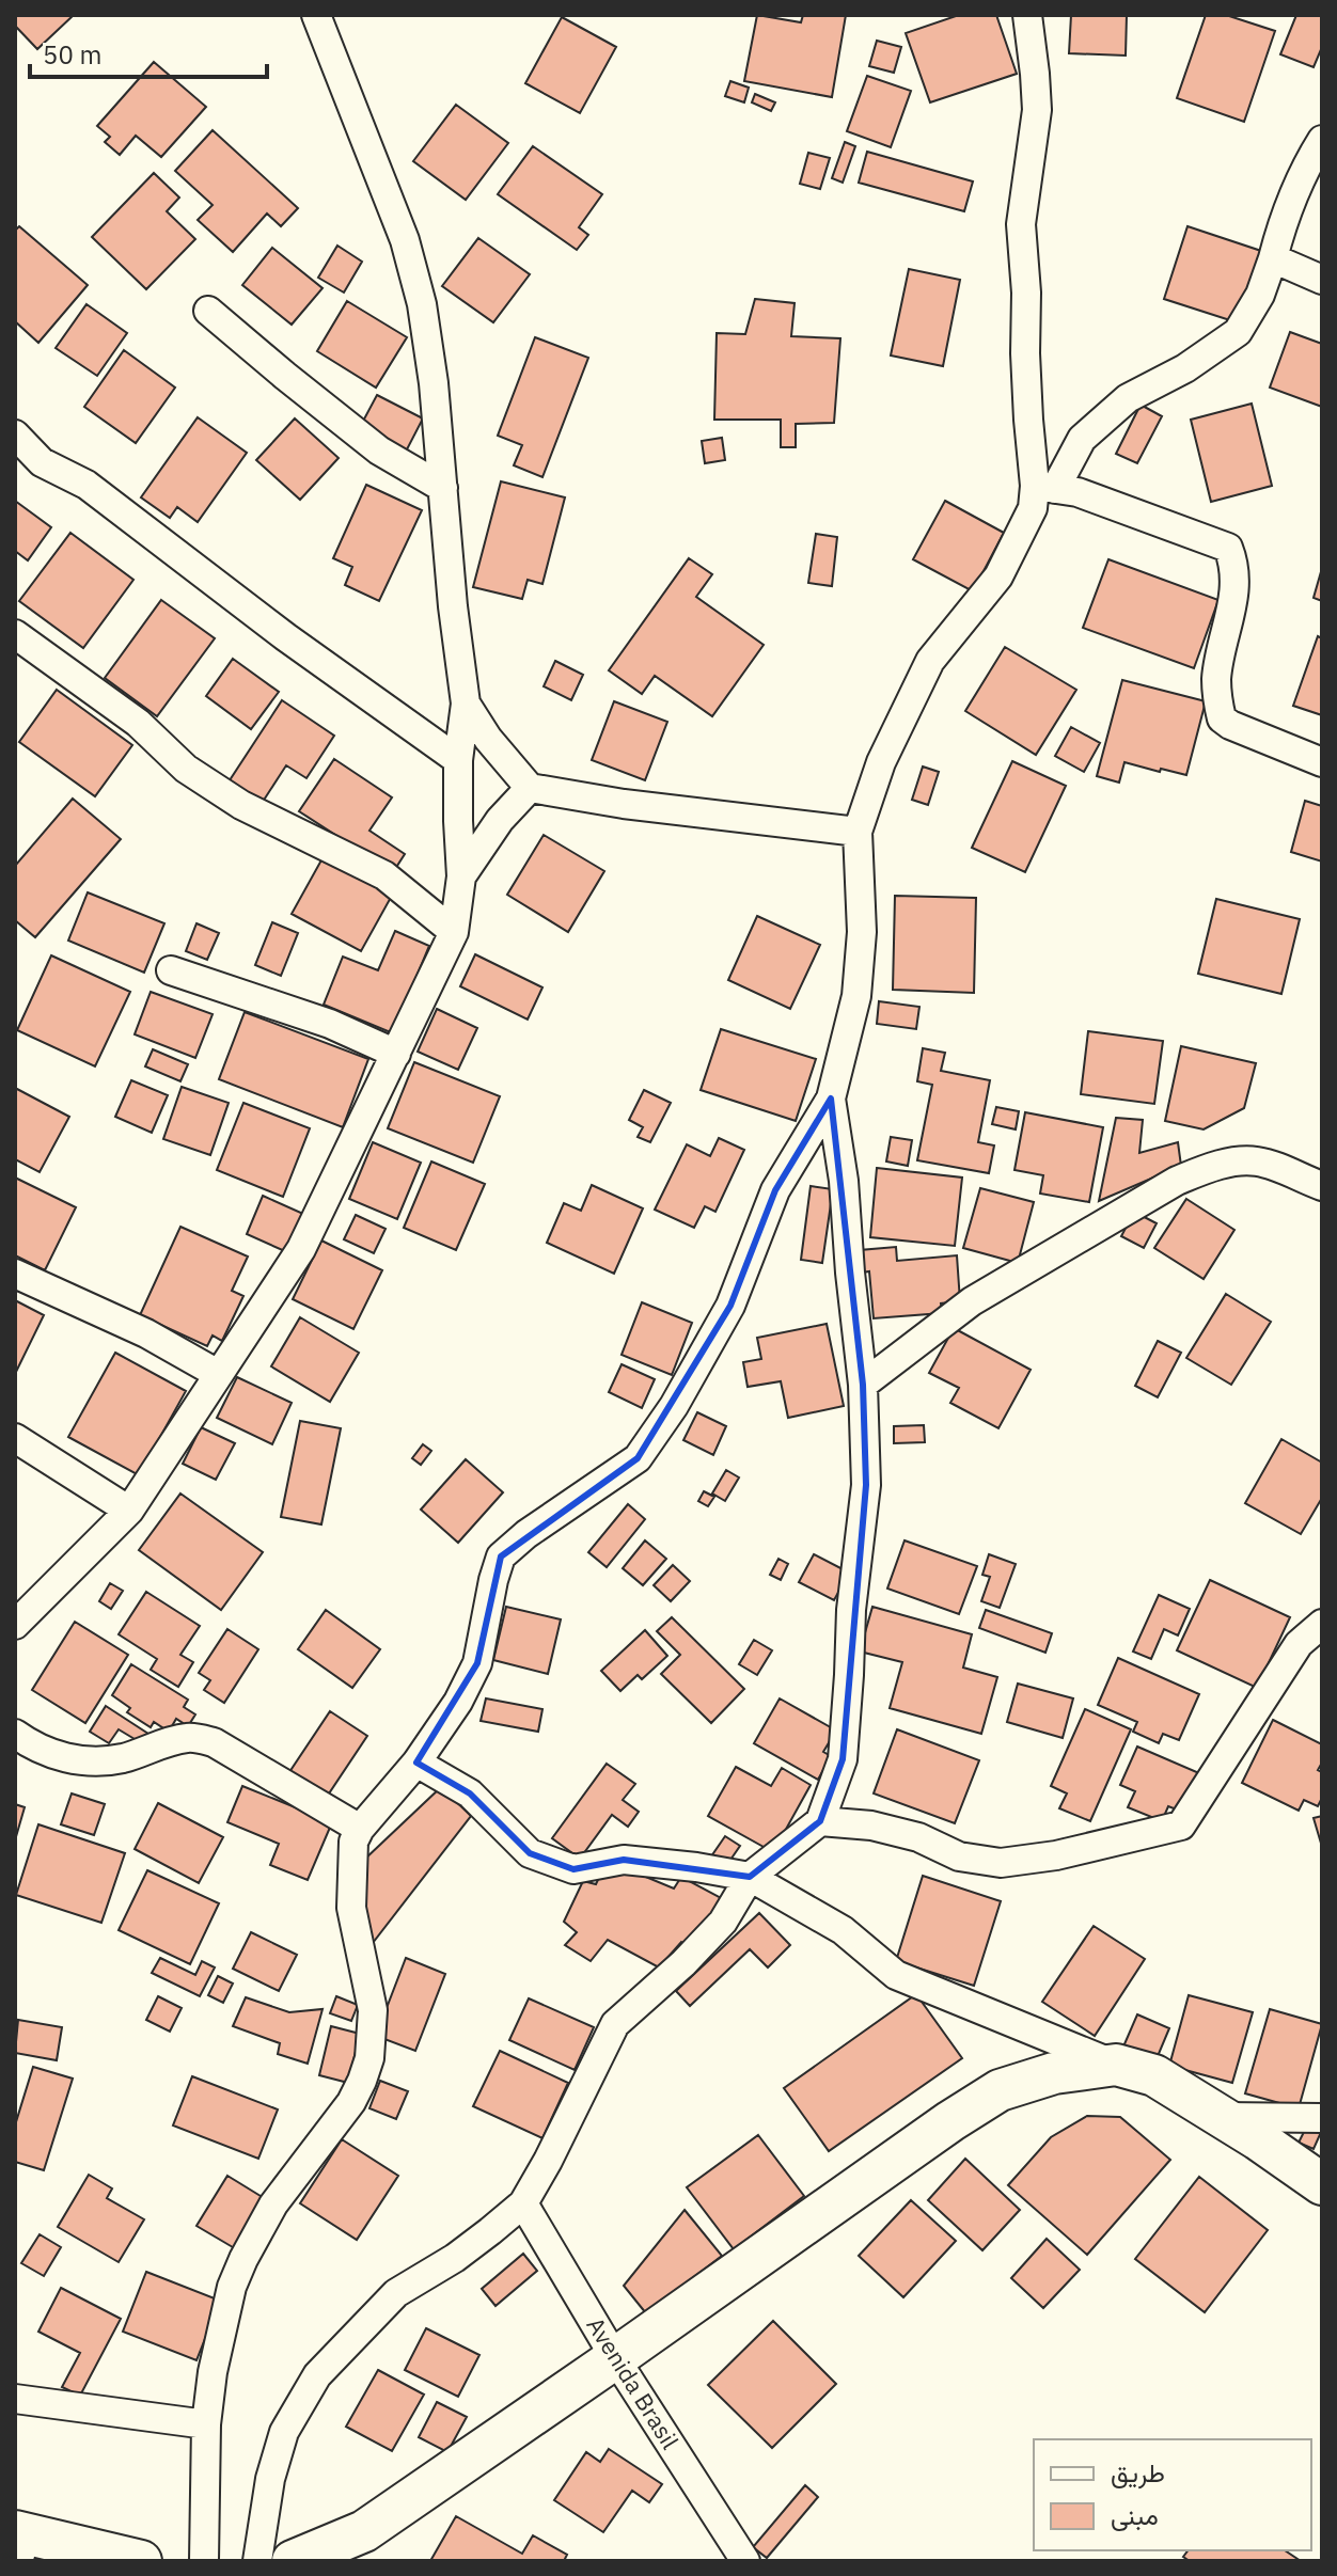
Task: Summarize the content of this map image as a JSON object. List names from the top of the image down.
{
  "streets": {
    "street": ["Avenida Brasil"]
  },
  "legend": ["طريق", "مبنى"],
  "scale_bar": "50 m"
}
